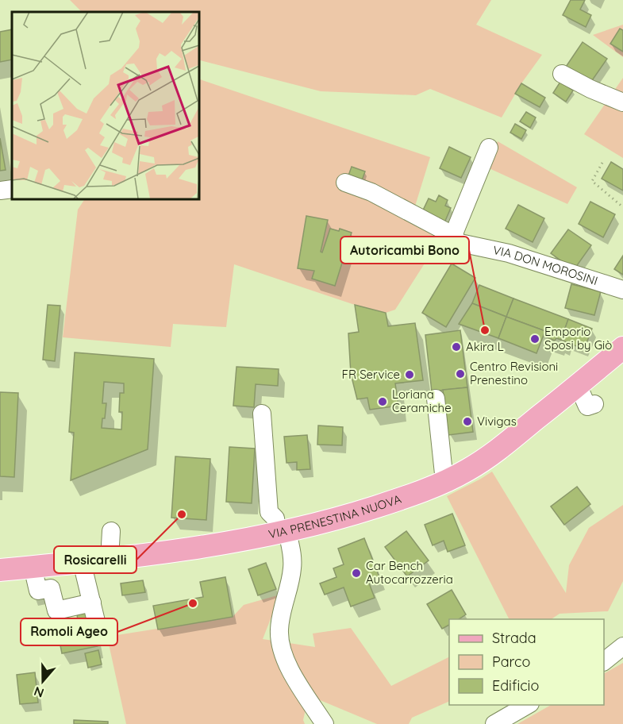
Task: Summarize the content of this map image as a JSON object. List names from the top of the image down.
{
  "streets": {
    "main road": ["VIA PRENESTINA NUOVA"],
    "street": ["VIA DON MOROSINI"]
  },
  "places": [
    "Autoricambi Bono",
    "Emporio Sposi by Giò",
    "Akira L",
    "Centro Revisioni Prenestino",
    "FR Service",
    "Loriana Ceramiche",
    "Vivigas",
    "Rosicarelli",
    "Car Bench Autocarrozzeria",
    "Romoli Ageo"
  ],
  "legend": ["Strada", "Parco", "Edificio"],
  "north": "bottom"
}
